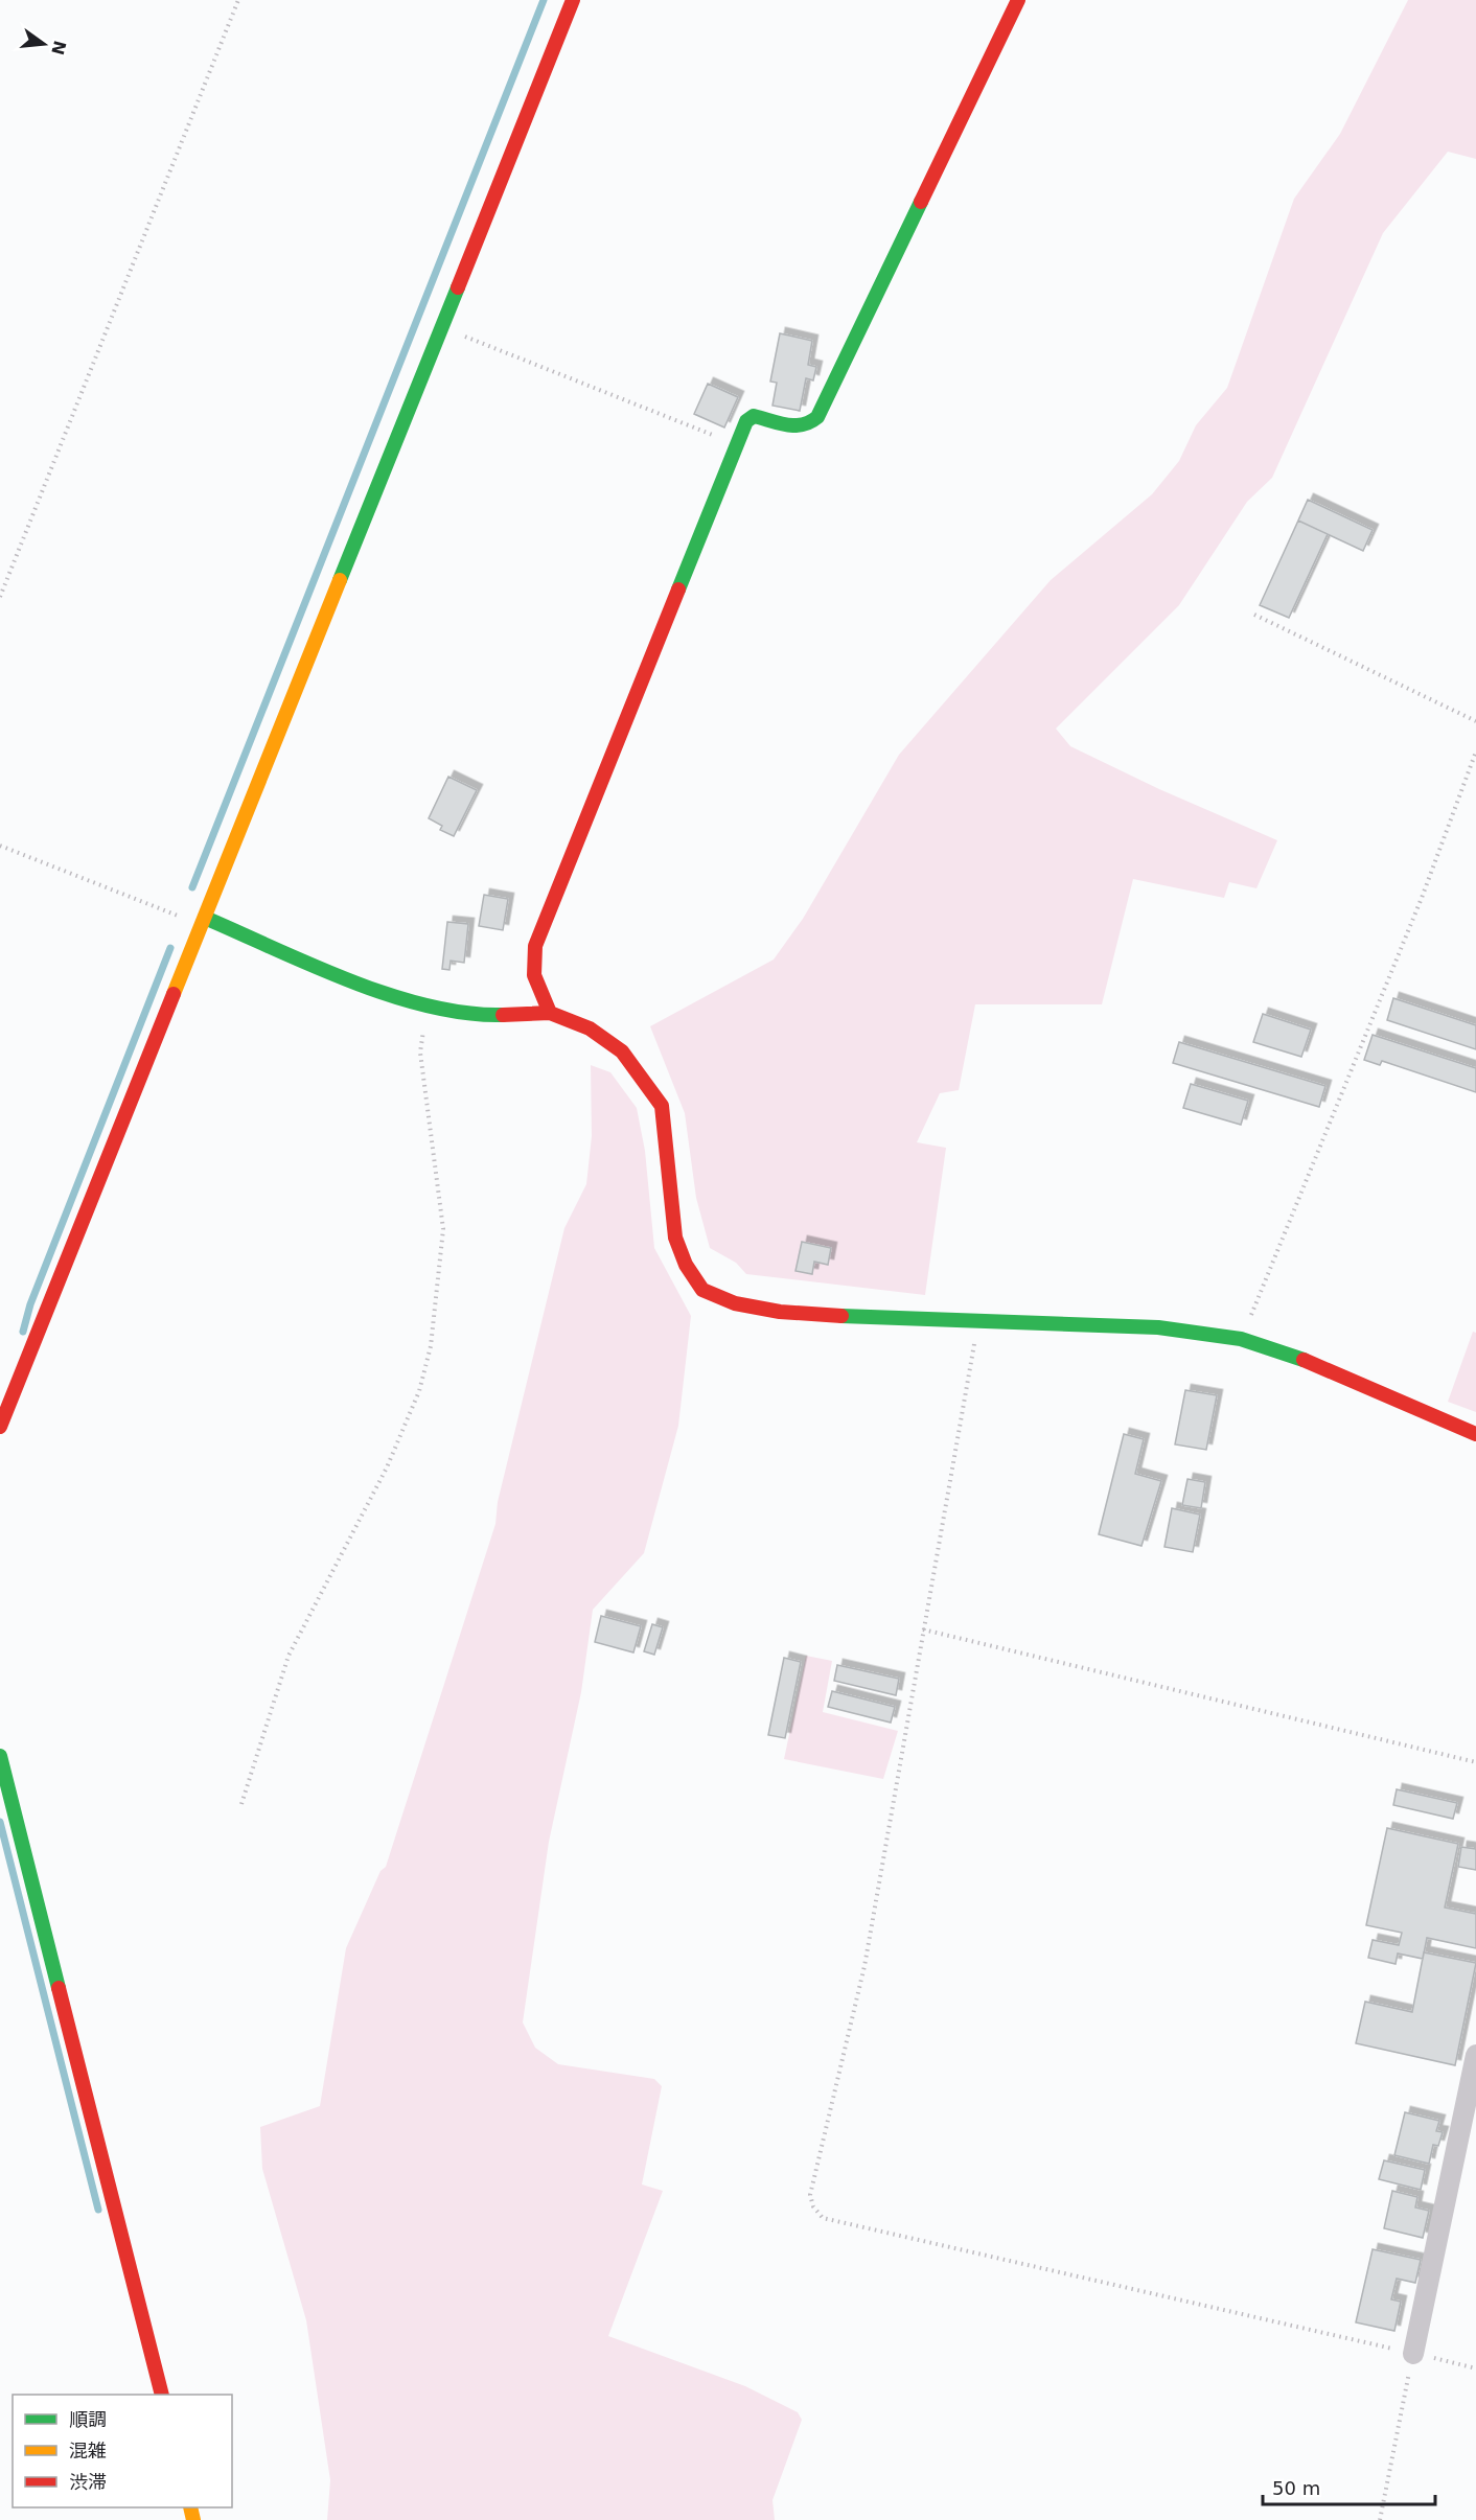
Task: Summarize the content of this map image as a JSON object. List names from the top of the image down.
{
  "legend": ["順調", "混雑", "渋滞"],
  "scale_bar": "50 m",
  "north": "right"
}
